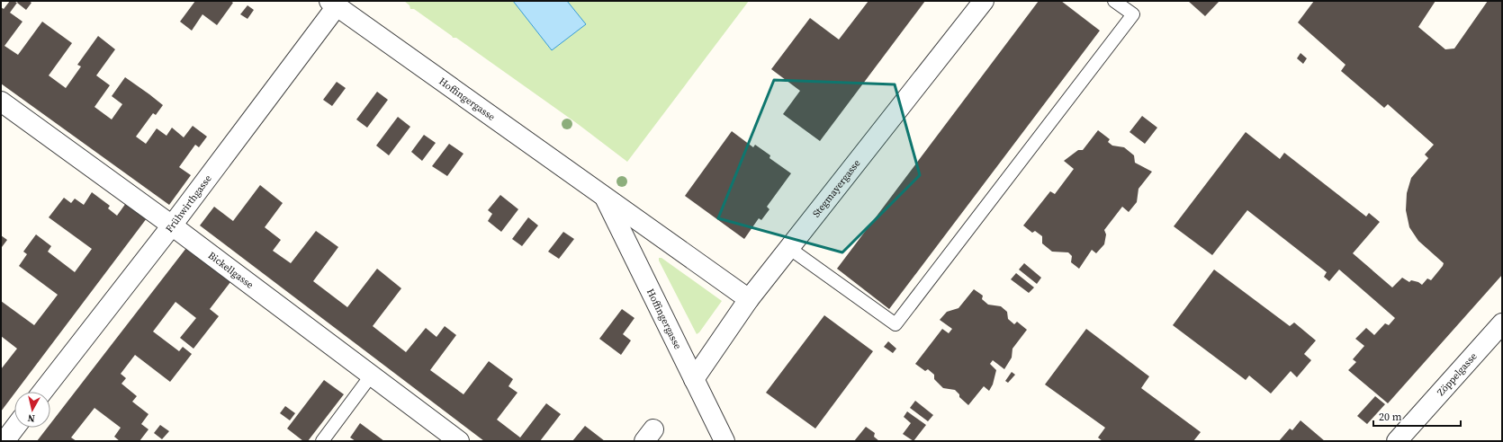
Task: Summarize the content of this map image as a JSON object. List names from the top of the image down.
{
  "streets": {
    "street": [
      "Hoffingergasse",
      "Stegmayergasse",
      "Frühwirthgasse",
      "Bickellgasse",
      "Zöppelgasse"
    ]
  },
  "crossings": [
    ["Hoffingergasse", "Stegmayergasse"],
    ["Hoffingergasse", "Frühwirthgasse"],
    ["Frühwirthgasse", "Bickellgasse"]
  ],
  "scale_bar": "20 m",
  "north": "bottom"
}
